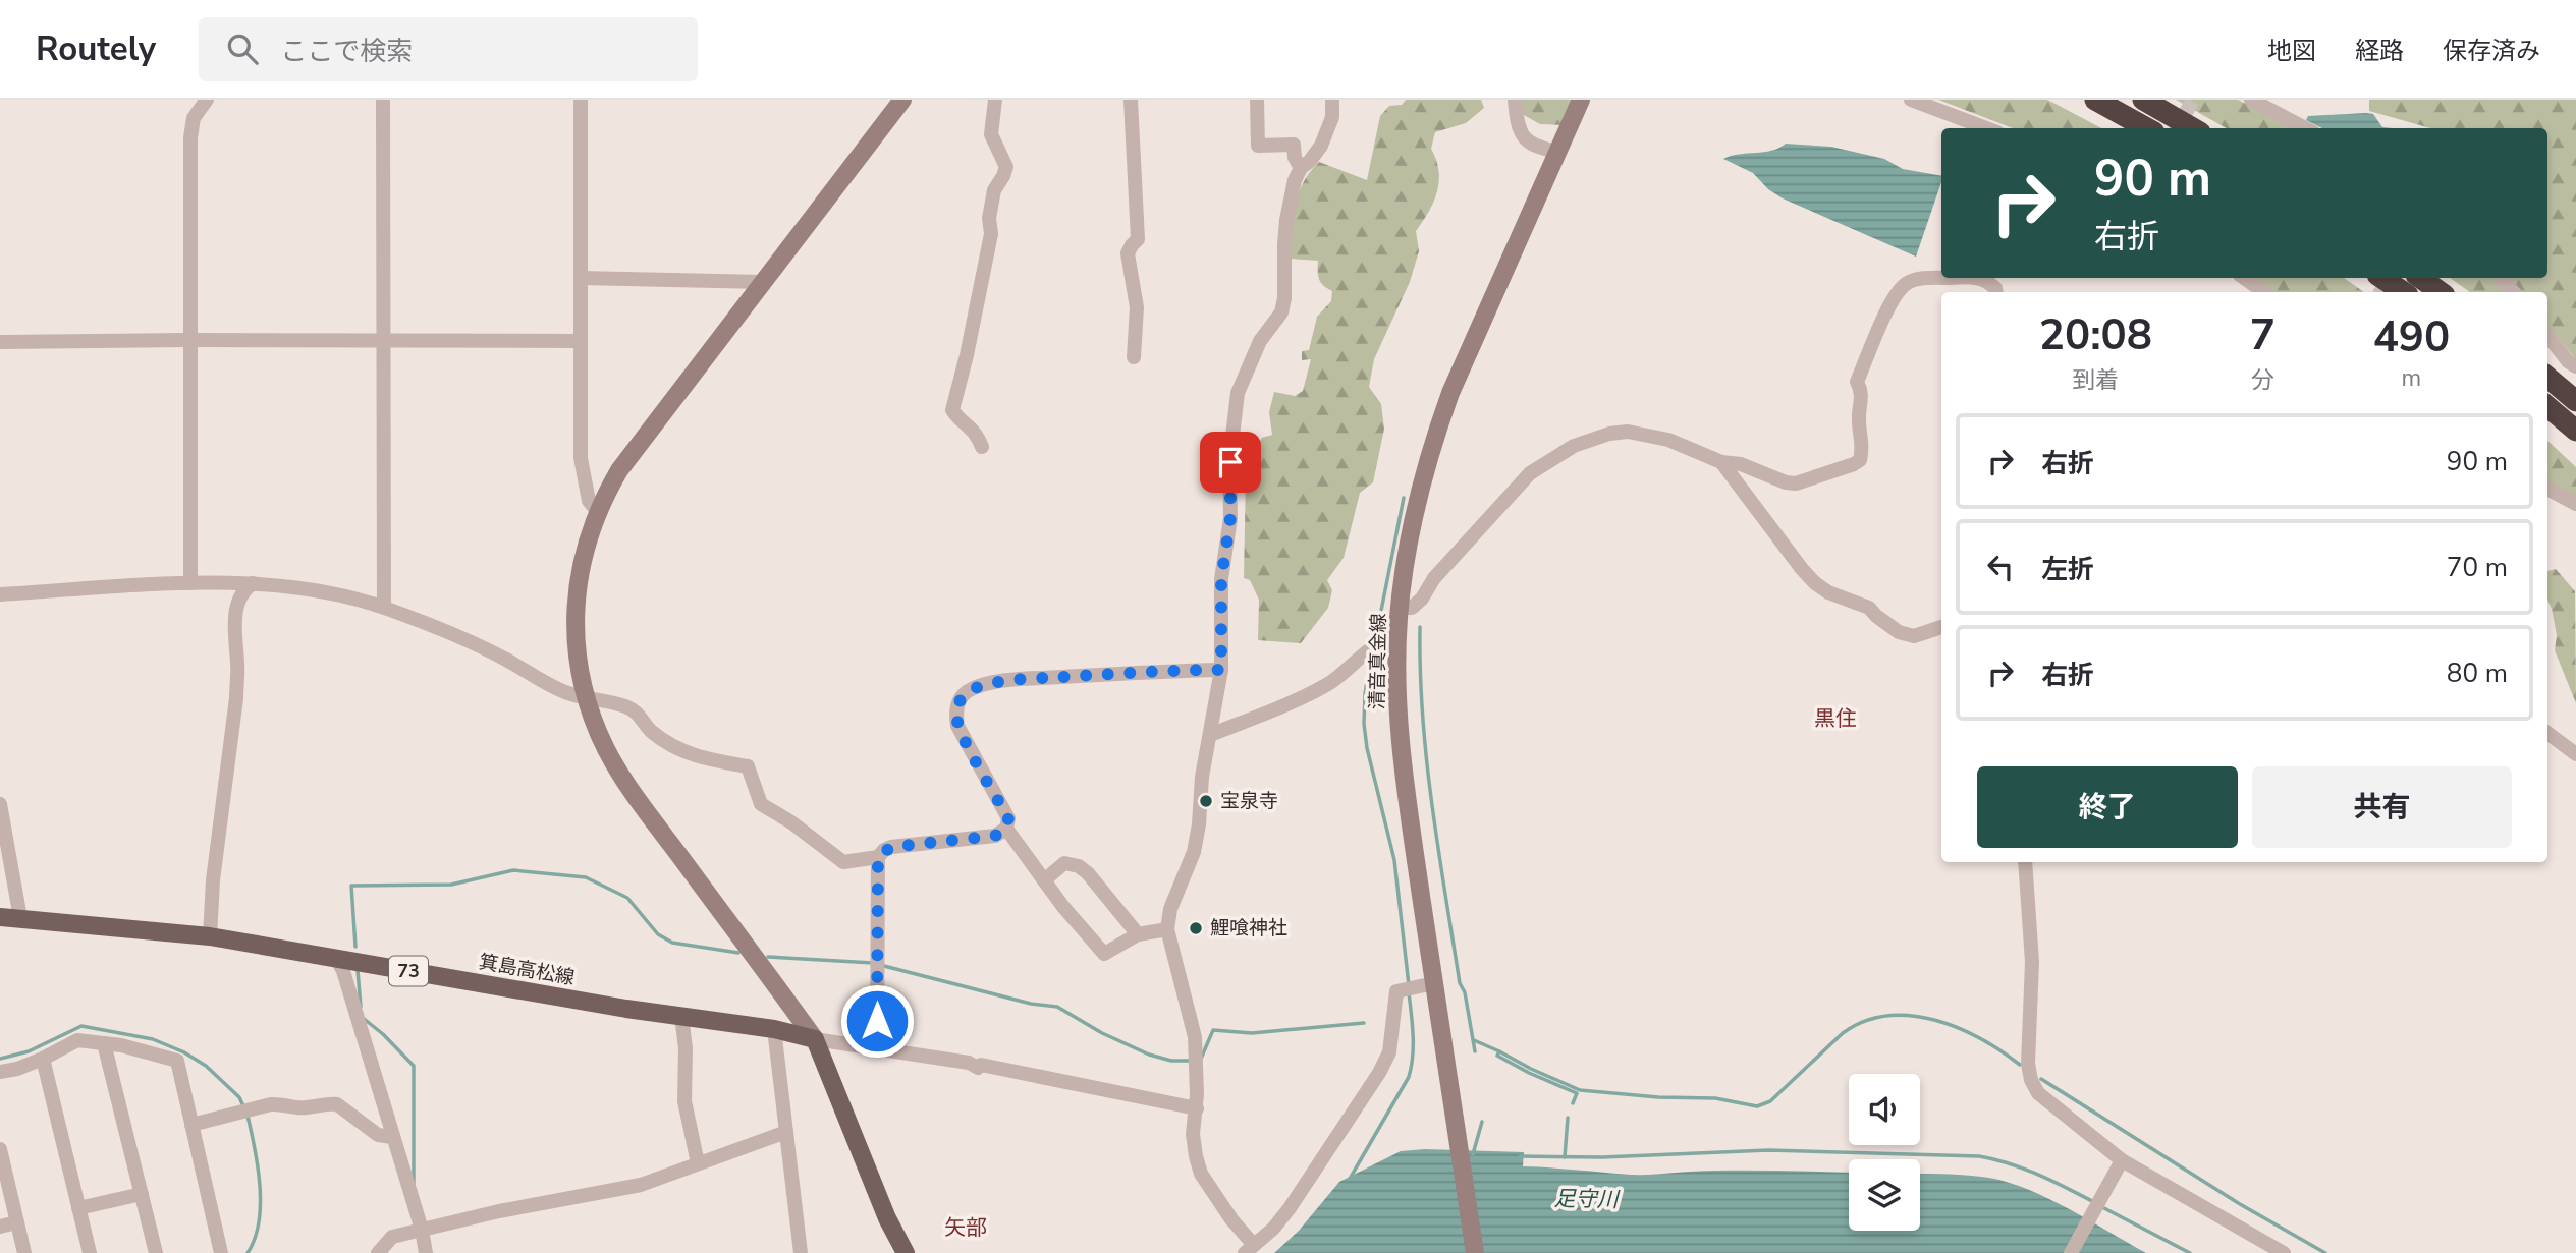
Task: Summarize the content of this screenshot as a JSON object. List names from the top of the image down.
{
  "streets": {
    "main road": ["清音真金線", "箕島高松線", "73"]
  },
  "districts": ["黒住", "矢部"],
  "water": ["足守川"],
  "places": ["宝泉寺", "鯉喰神社"],
  "page": {
    "header": "Routely",
    "search": "ここで検索",
    "nav": ["地図", "経路", "保存済み"],
    "turn": ["90 m", "右折"],
    "eta": [
      "20:08",
      "到着",
      "7",
      "分",
      "490",
      "m"
    ],
    "list": [
      {
        "name": "右折",
        "value": "90 m"
      },
      {
        "name": "左折",
        "value": "70 m"
      },
      {
        "name": "右折",
        "value": "80 m"
      }
    ],
    "buttons": ["終了", "共有"]
  }
}
